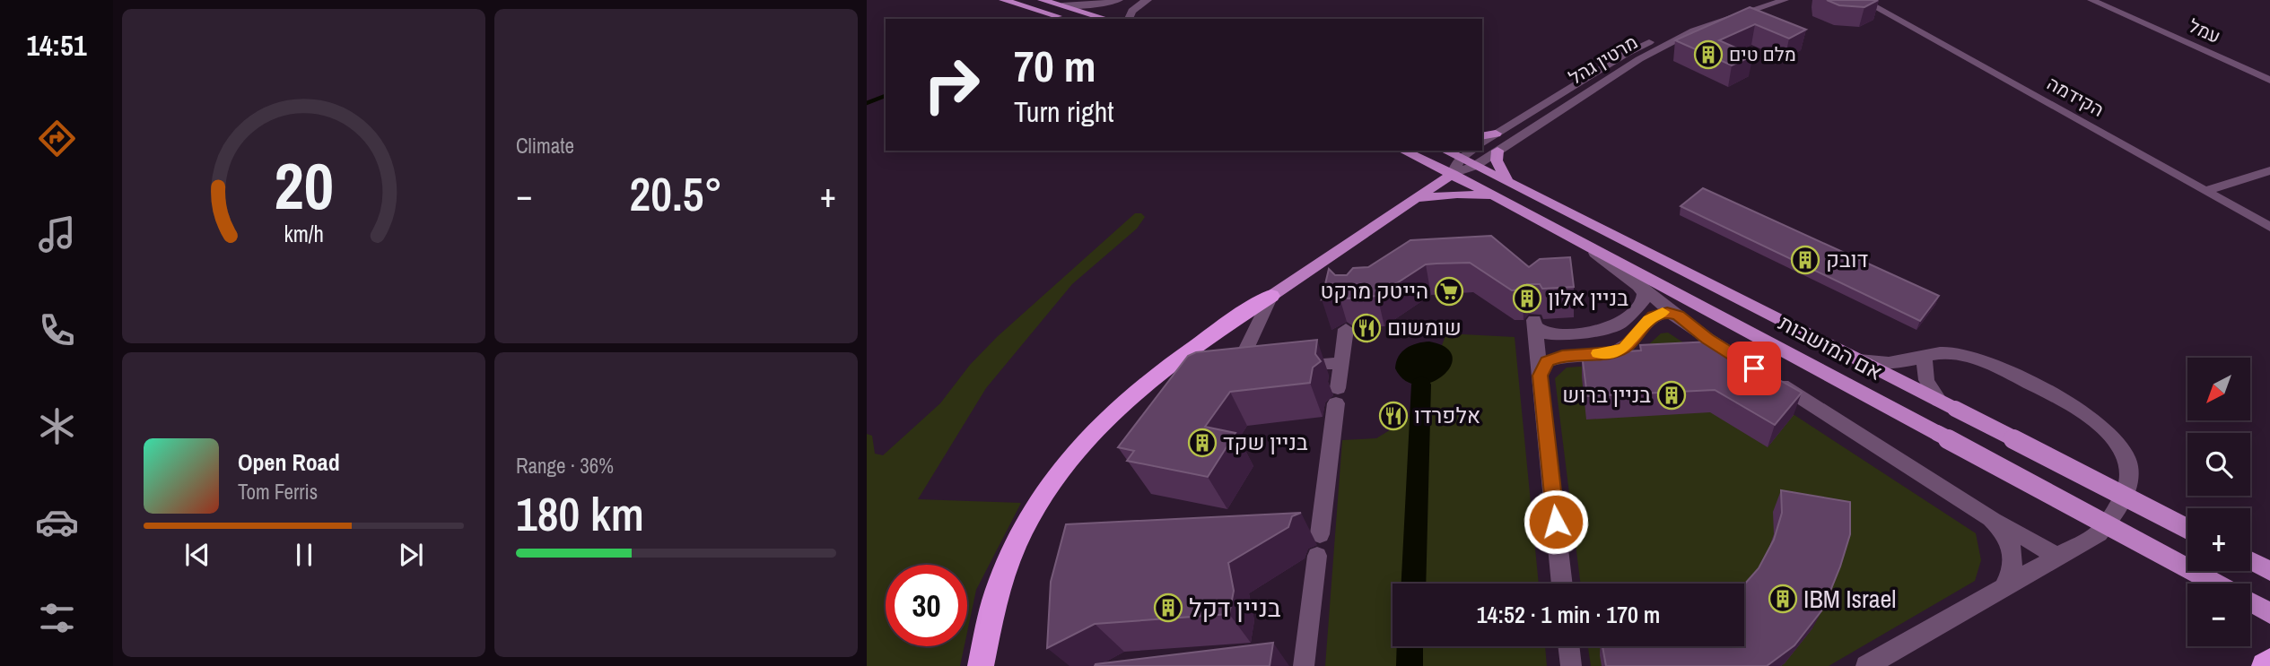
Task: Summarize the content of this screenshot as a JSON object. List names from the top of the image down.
{
  "streets": {
    "main road": ["מרטין גהל", "אם המושבות"],
    "street": ["עמל", "הקידמה"]
  },
  "crossings": [
    ["מרטין גהל", "אם המושבות"]
  ],
  "places": {
    "building": [
      "מלם טים",
      "דובק",
      "בניין אלון",
      "בניין ברוש",
      "בניין שקד",
      "IBM Israel",
      "בניין דקל"
    ],
    "supermarket": ["הייטק מרקט"],
    "restaurant": ["שומשום", "אלפרדו"]
  },
  "north": "bottom left",
  "page": {
    "tabs": "14:51",
    "tile": [
      "Climate",
      ["Range · 36%", "180 km"]
    ],
    "turn": ["70 m", "Turn right"],
    "heat": ["−", "20.5°", "+"],
    "map_buttons": ["+", "−"],
    "song": ["Open Road", "Tom Ferris"],
    "limit": "30",
    "trip": "14:52 · 1 min · 170 m",
    "gauge": ["20", "km/h"]
  }
}
